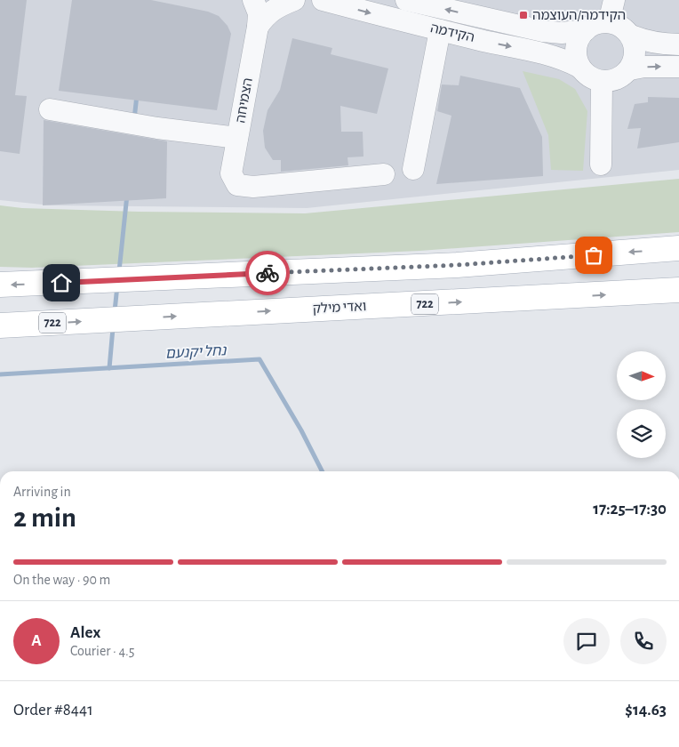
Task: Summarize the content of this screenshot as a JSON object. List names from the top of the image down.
{
  "streets": {
    "main road": ["722", "ואדי מילק"],
    "street": ["הקידמה", "הצמיחה"]
  },
  "water": ["נחל יקנעם"],
  "places": {
    "transit": ["הקידמה/העוצמה"]
  },
  "north": "right",
  "page": {
    "heading": ["2 min", "Arriving in", "17:25–17:30"],
    "panel": [
      "Alex",
      "Courier · 4.5",
      "Order #8441",
      "$14.63"
    ],
    "bar": "On the way · 90 m",
    "round": "A"
  }
}
